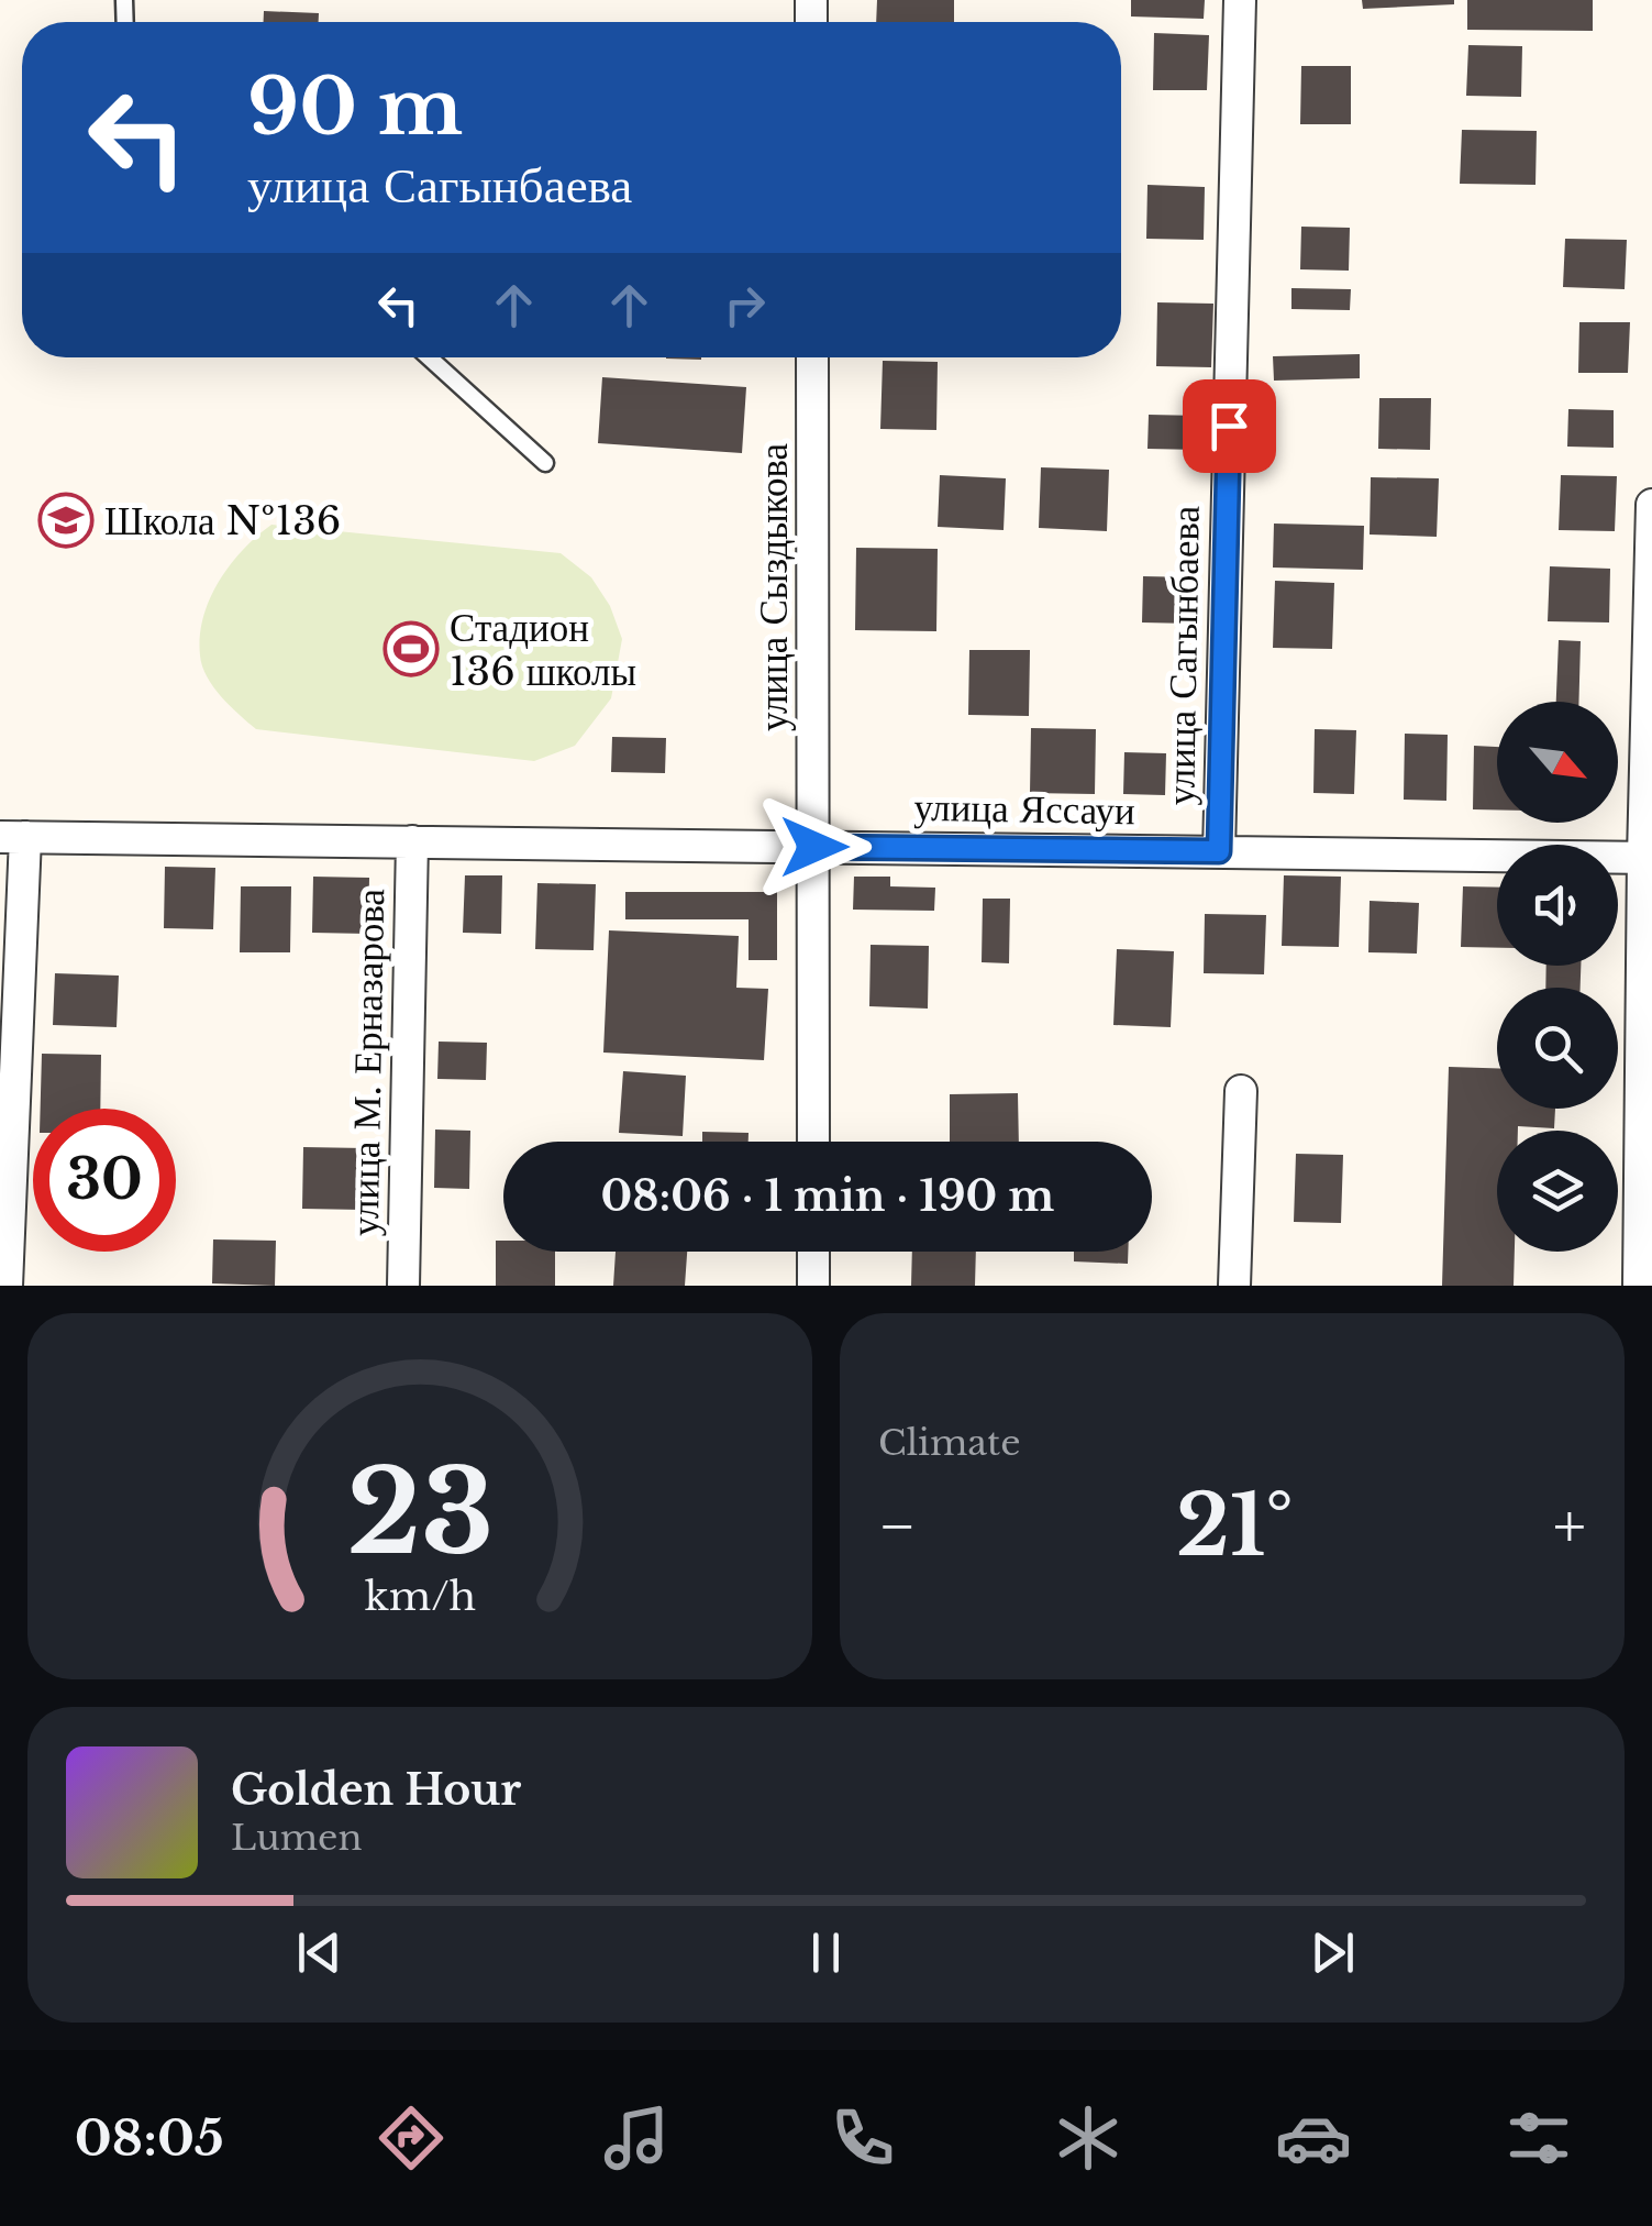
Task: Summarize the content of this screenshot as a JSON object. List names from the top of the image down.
{
  "streets": {
    "street": [
      "улица Сыздыкова",
      "улица Сагынбаева",
      "улица Яссауи",
      "улица М. Ерназарова"
    ]
  },
  "crossings": [
    ["улица Сыздыкова", "улица Яссауи"],
    ["улица Сагынбаева", "улица Яссауи"],
    ["улица Яссауи", "улица М. Ерназарова"]
  ],
  "places": {
    "school or university": ["Школа №136"],
    "sports": ["Стадион 136 школы"]
  },
  "north": "bottom right",
  "page": {
    "turn": ["90 m", "улица Сагынбаева"],
    "limit": "30",
    "trip": "08:06 · 1 min · 190 m",
    "tile": "Climate",
    "heat": ["−", "21°", "+"],
    "song": ["Golden Hour", "Lumen"],
    "tabs": "08:05",
    "gauge": ["23", "km/h"]
  }
}
